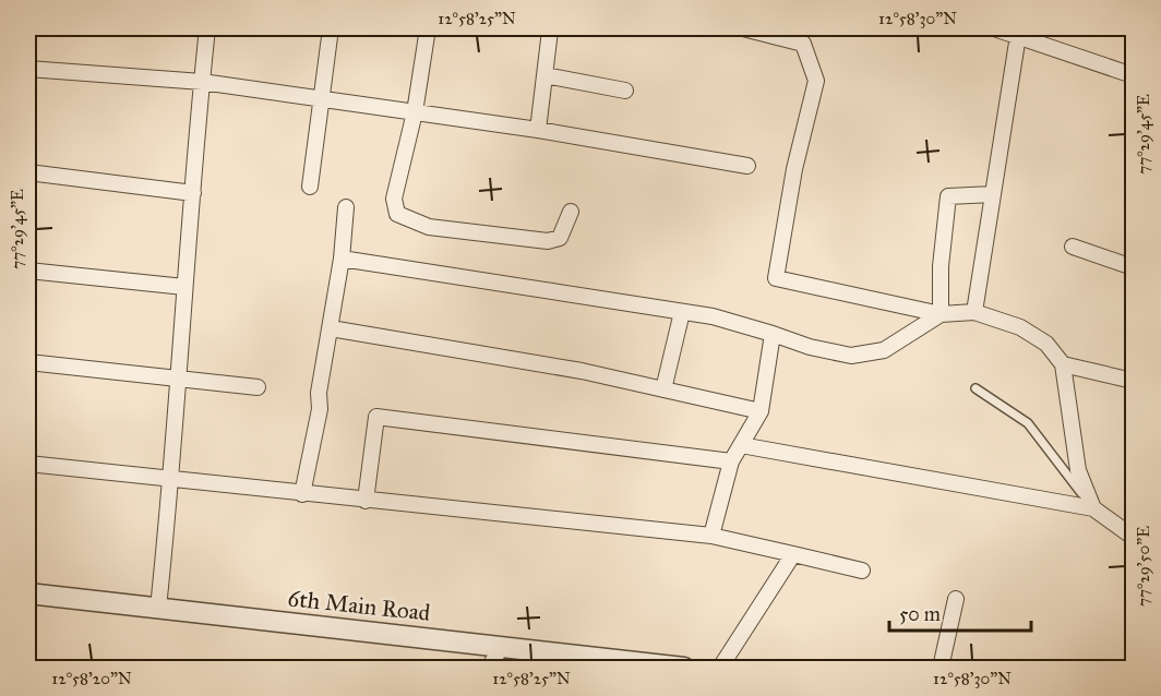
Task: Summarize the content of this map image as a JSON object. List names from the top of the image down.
{
  "streets": {
    "street": ["6th Main Road"]
  },
  "scale_bar": "50 m",
  "coordinates": [
    "12°58'25\"N",
    "12°58'30\"N",
    "77°29'45\"E",
    "77°29'50\"E",
    "12°58'20\"N"
  ]
}
